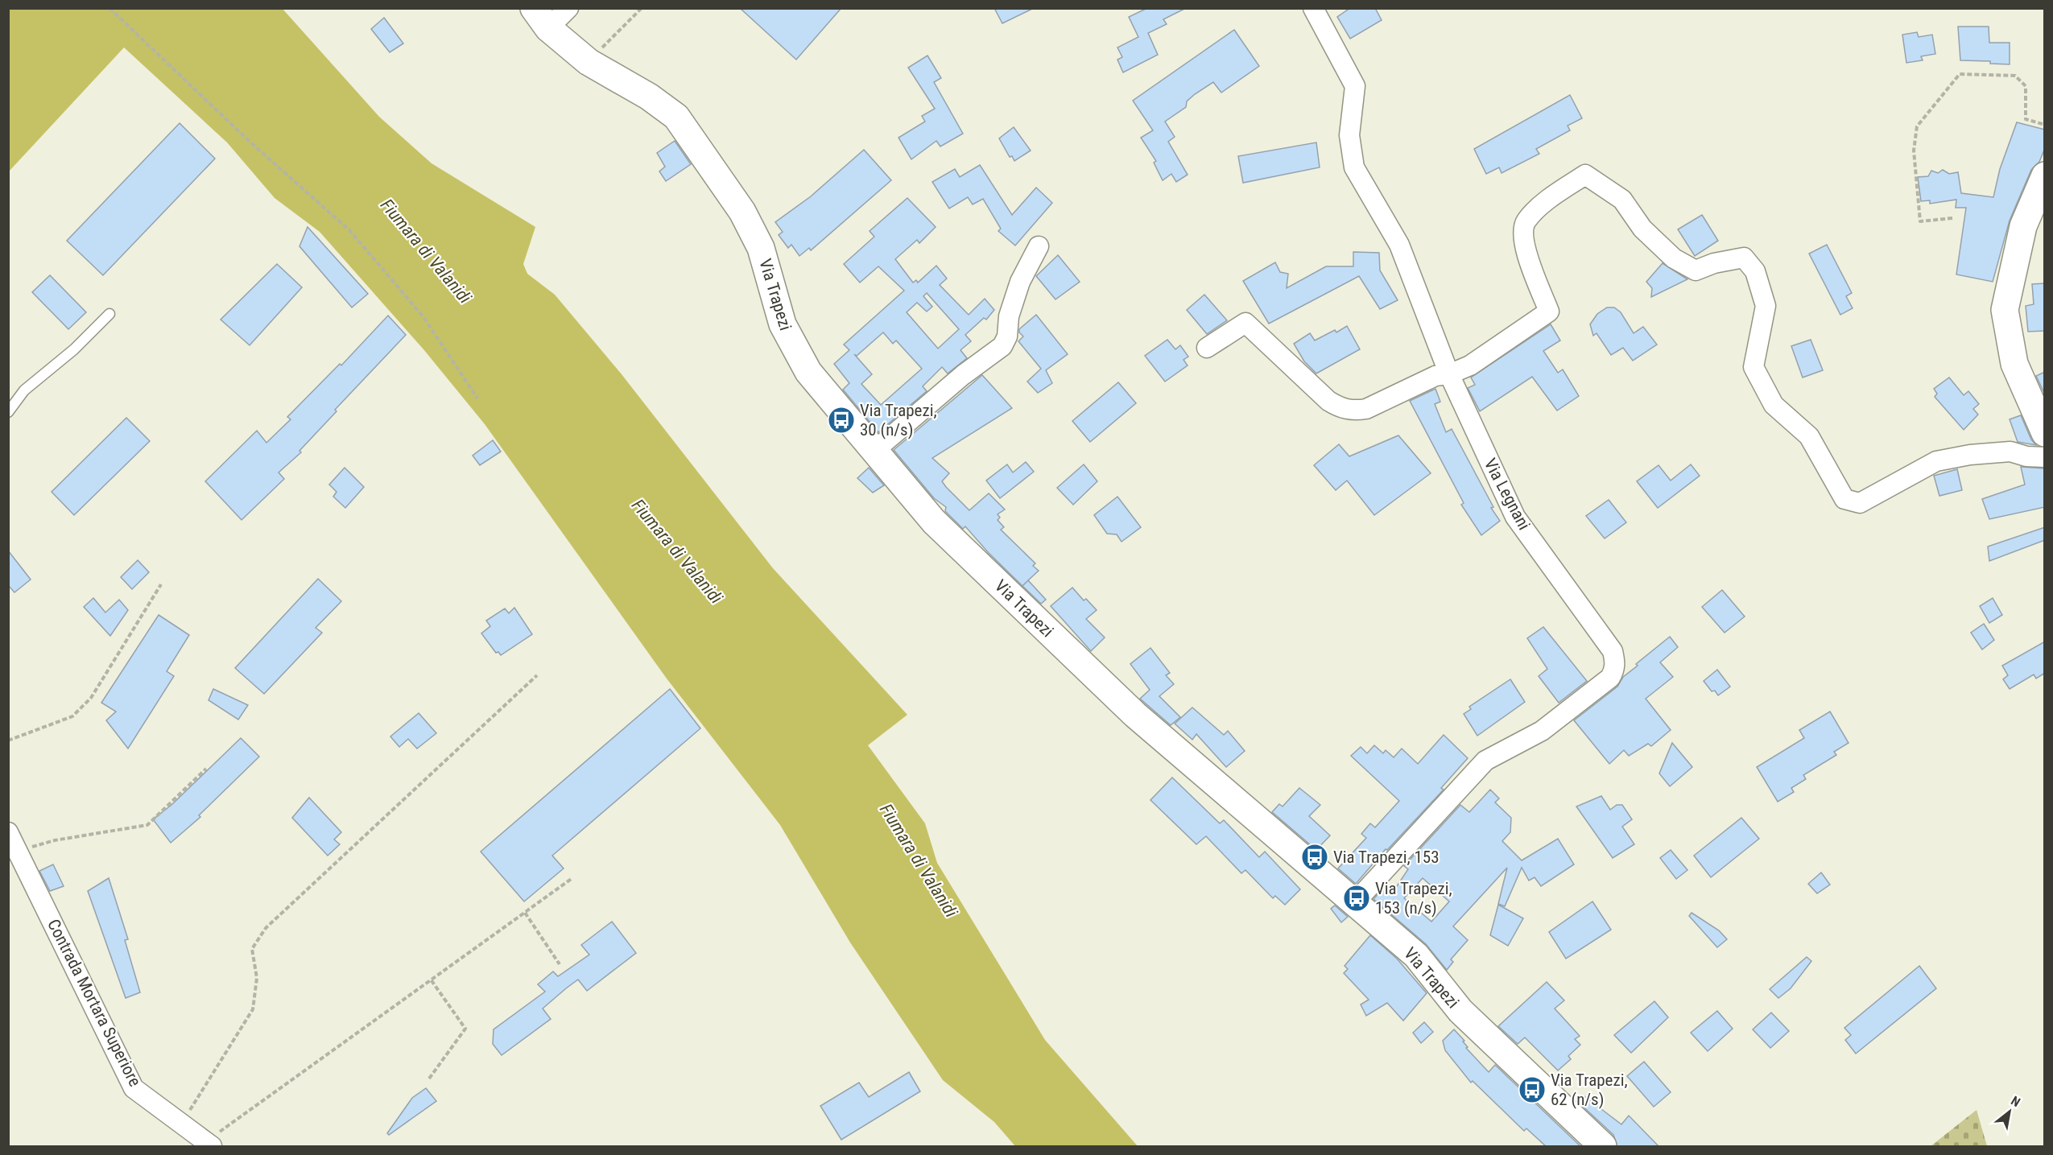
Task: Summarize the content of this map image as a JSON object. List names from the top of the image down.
{
  "streets": {
    "street": ["Via Trapezi", "Via Legnani", "Contrada Mortara Superiore"]
  },
  "crossings": [
    ["Via Trapezi", "Via Legnani"]
  ],
  "water": ["Fiumara di Valanidi"],
  "places": {
    "bus stop": [
      "Via Trapezi, 30 (n/s)",
      "Via Trapezi, 153",
      "Via Trapezi, 153 (n/s)",
      "Via Trapezi, 62 (n/s)"
    ]
  },
  "north": "top right"
}
